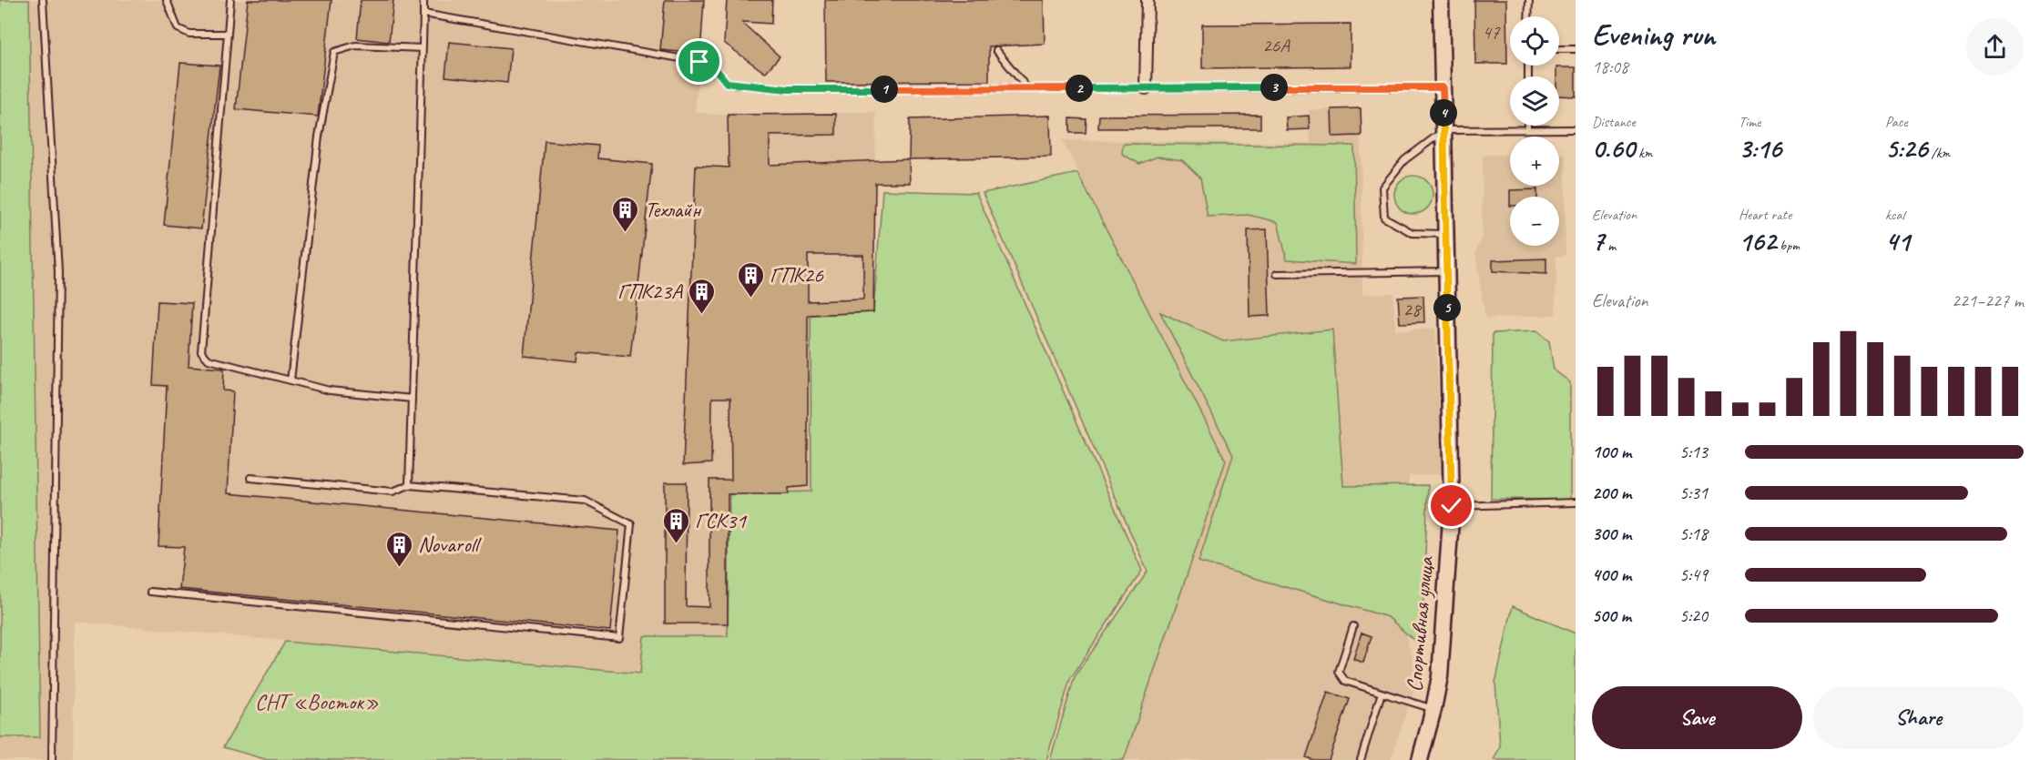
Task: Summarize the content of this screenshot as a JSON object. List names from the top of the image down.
{
  "streets": {
    "street": ["Спортивная улица"]
  },
  "parks": ["СНТ «Восток»"],
  "places": {
    "building": [
      "Техлайн",
      "ГПК26",
      "ГПК23А",
      "ГСК31",
      "Novaroll"
    ]
  },
  "house_numbers": ["47", "26А", "28"],
  "page": {
    "heading": ["Evening run", "18:08"],
    "map_buttons": ["+", "−"],
    "pins": [
      "3",
      "2",
      "1",
      "4",
      "5"
    ],
    "stats": [
      ["Distance", "0.60 km"],
      ["Time", "3:16"],
      ["Pace", "5:26 /km"],
      ["Elevation", "7 m"],
      ["Heart rate", "162 bpm"],
      ["kcal", "41"]
    ],
    "chart": ["Elevation", "221–227 m"],
    "list": [
      {
        "name": "100 m",
        "note": "5:13"
      },
      {
        "name": "200 m",
        "note": "5:31"
      },
      {
        "name": "300 m",
        "note": "5:18"
      },
      {
        "name": "400 m",
        "note": "5:49"
      },
      {
        "name": "500 m",
        "note": "5:20"
      }
    ],
    "buttons": ["Save", "Share"]
  }
}
